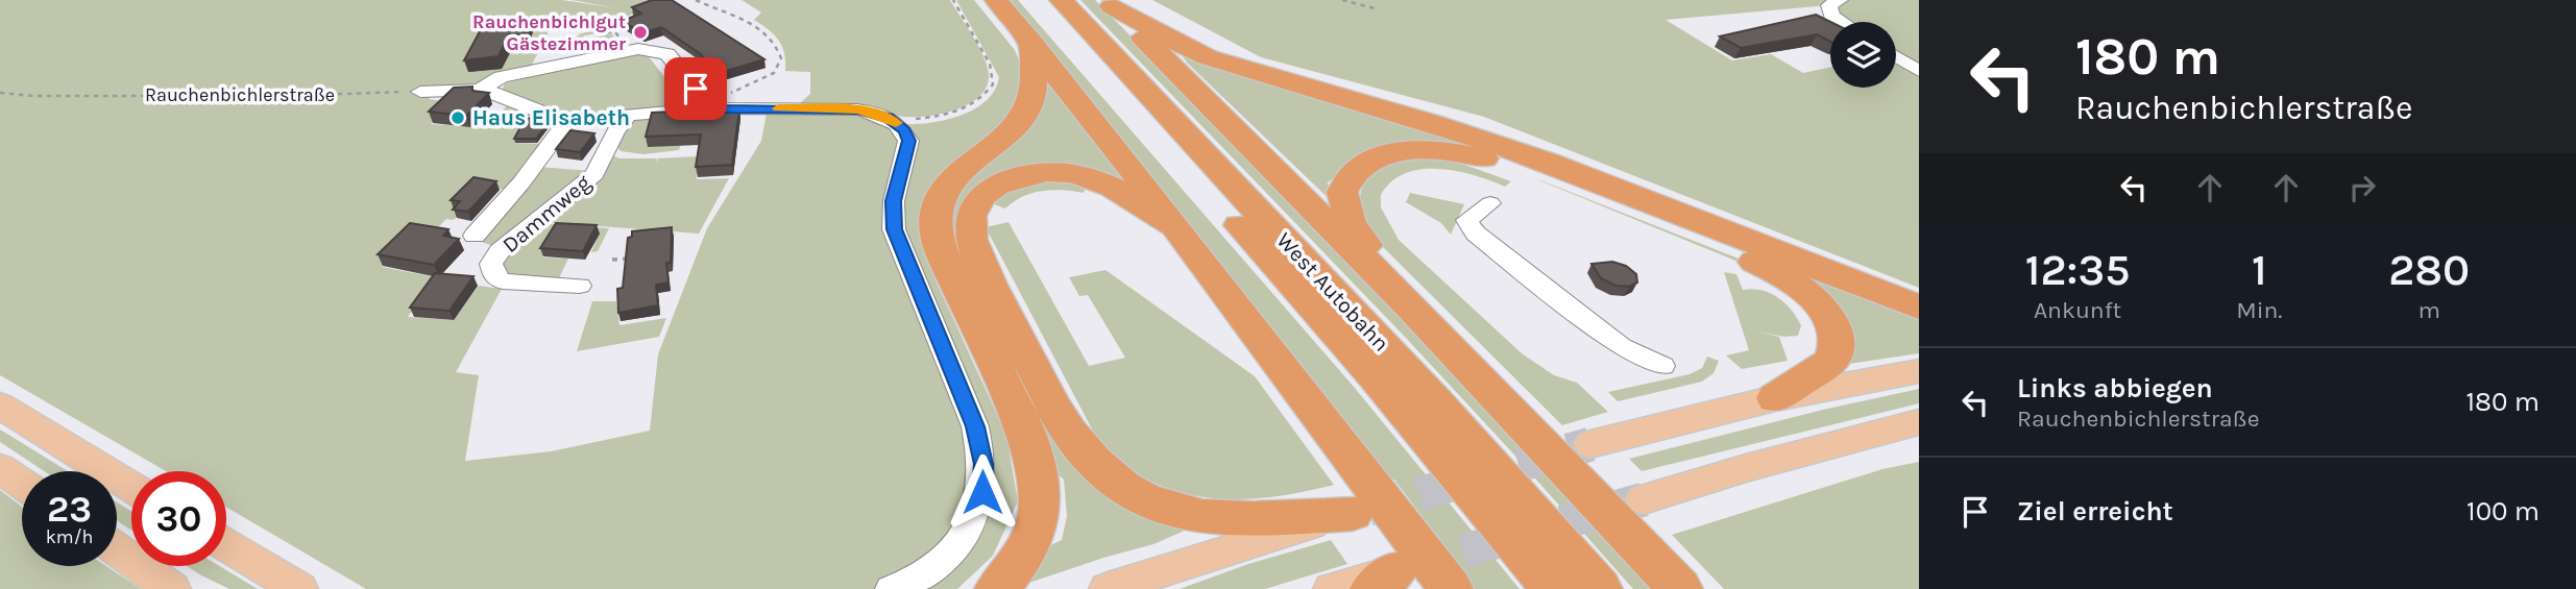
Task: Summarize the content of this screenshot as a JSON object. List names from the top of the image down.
{
  "streets": {
    "highway": ["West Autobahn"],
    "street": ["Dammweg"],
    "path": ["Rauchenbichlerstraße"]
  },
  "places": ["Rauchenbichlgut Gästezimmer", "Haus Elisabeth"],
  "page": {
    "turn": ["180 m", "Rauchenbichlerstraße"],
    "eta": [
      "12:35",
      "Ankunft",
      "1",
      "Min.",
      "280",
      "m"
    ],
    "list": [
      {
        "name": "Links abbiegen",
        "note": "Rauchenbichlerstraße",
        "value": "180 m"
      },
      {
        "name": "Ziel erreicht",
        "value": "100 m"
      }
    ],
    "speed": "23 km/h",
    "limit": "30"
  }
}
